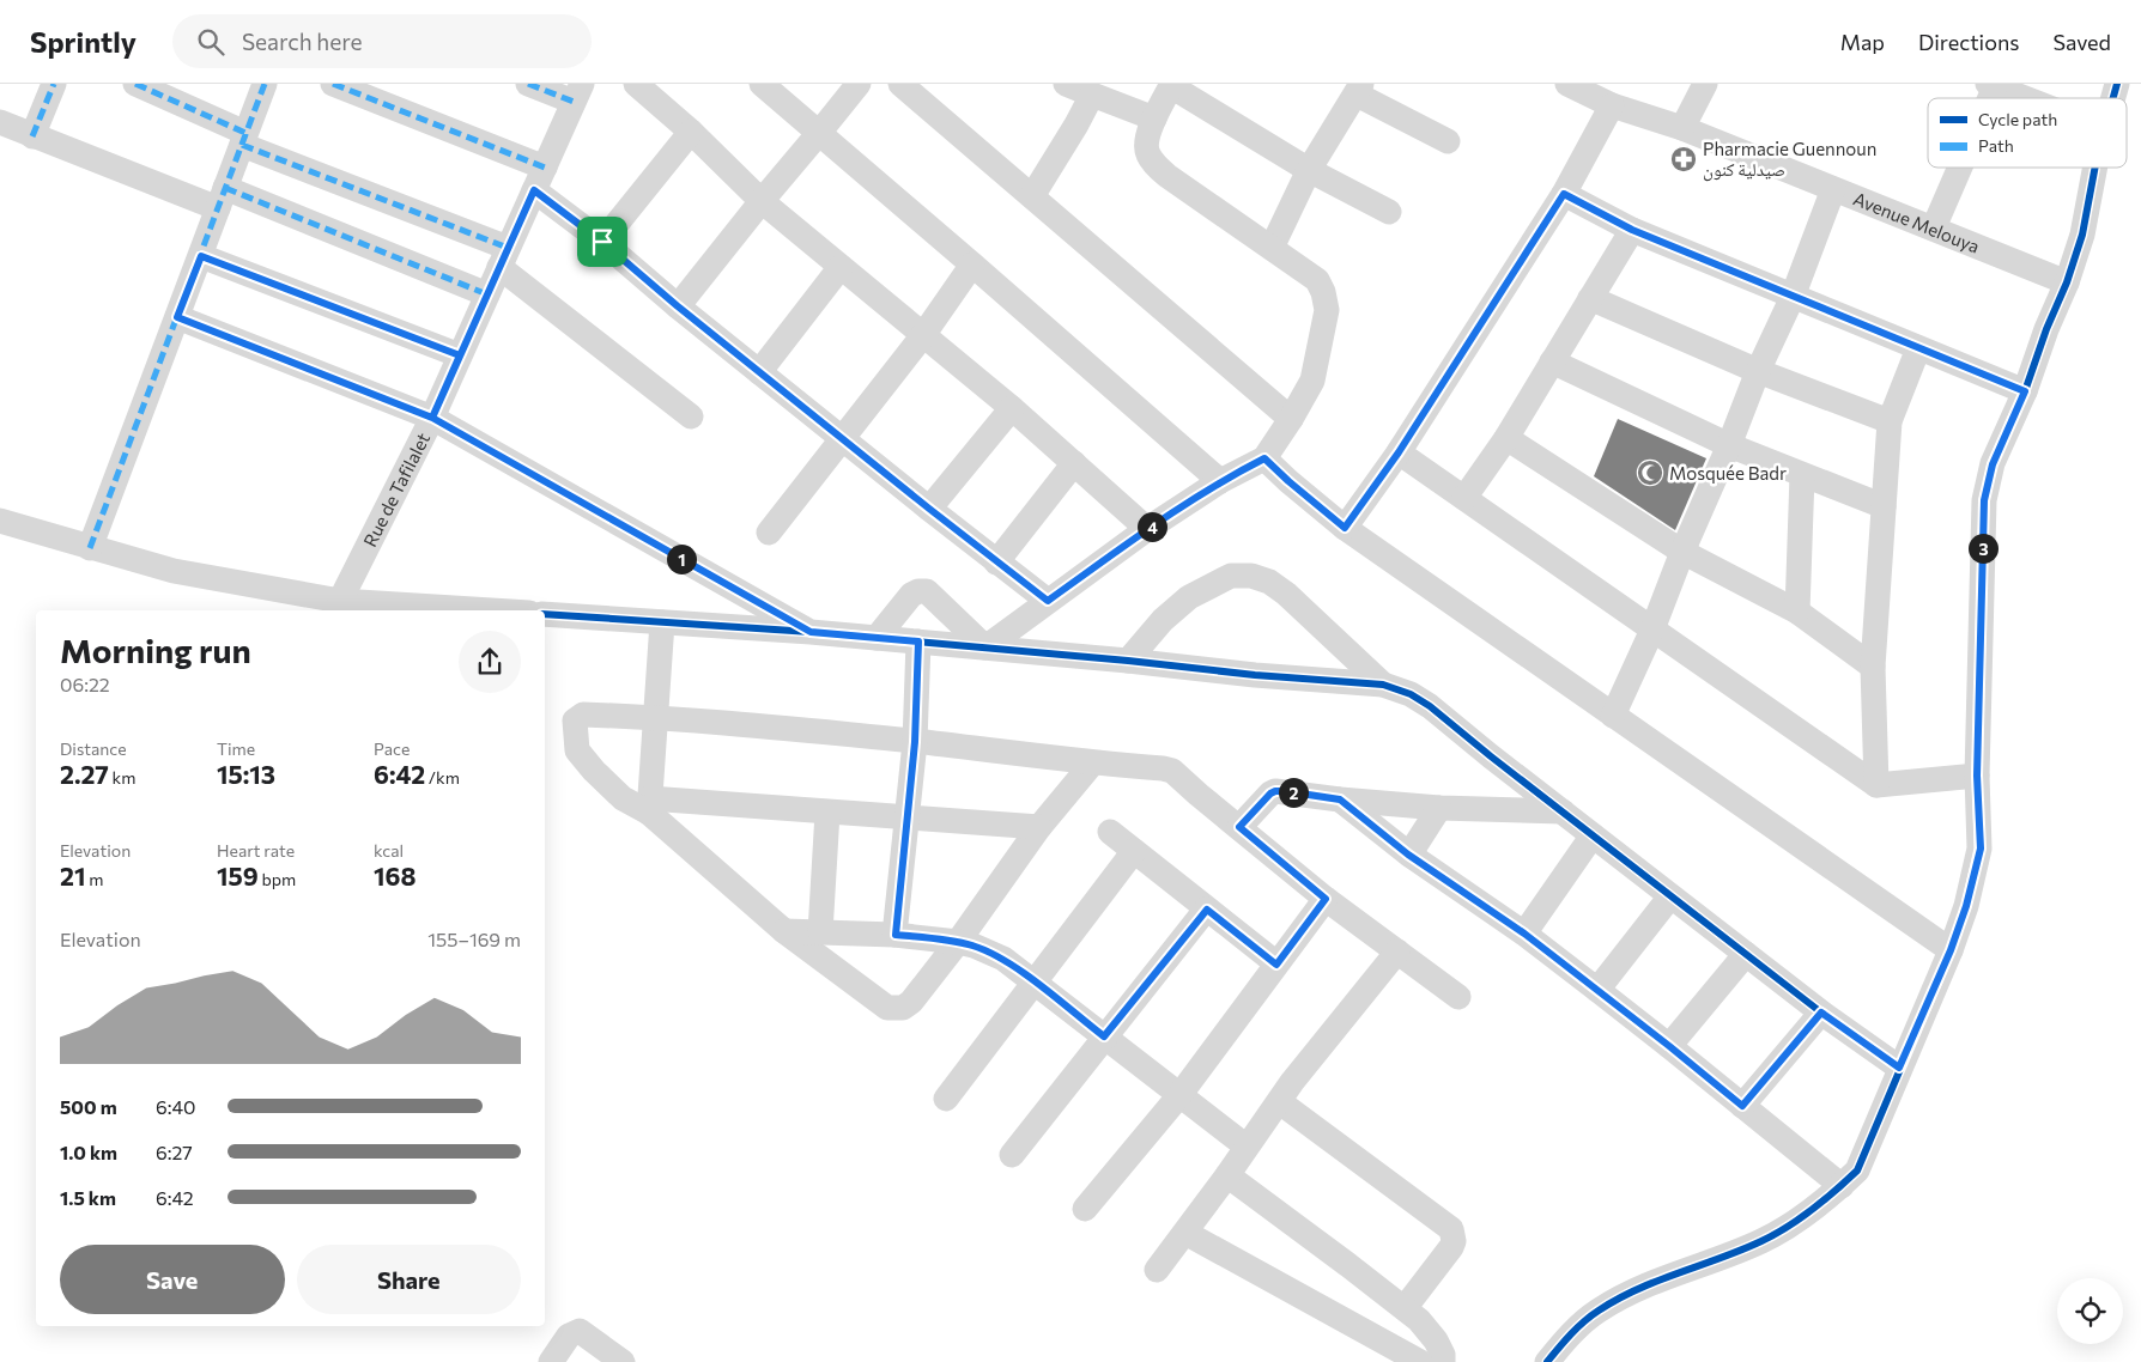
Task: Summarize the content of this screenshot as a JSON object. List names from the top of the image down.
{
  "streets": {
    "street": ["Avenue Melouya", "Rue de Tafilalet"]
  },
  "places": {
    "pharmacy": ["Pharmacie Guennoun صيدلية كنون"],
    "mosque": ["Mosquée Badr"]
  },
  "legend": ["Cycle path", "Path"],
  "page": {
    "header": "Sprintly",
    "search": "Search here",
    "nav": ["Map", "Directions", "Saved"],
    "pins": [
      "4",
      "3",
      "1",
      "2"
    ],
    "heading": ["Morning run", "06:22"],
    "stats": [
      ["Distance", "2.27 km"],
      ["Time", "15:13"],
      ["Pace", "6:42 /km"],
      ["Elevation", "21 m"],
      ["Heart rate", "159 bpm"],
      ["kcal", "168"]
    ],
    "chart": ["Elevation", "155–169 m"],
    "list": [
      {
        "name": "500 m",
        "note": "6:40"
      },
      {
        "name": "1.0 km",
        "note": "6:27"
      },
      {
        "name": "1.5 km",
        "note": "6:42"
      }
    ],
    "buttons": ["Save", "Share"]
  }
}
